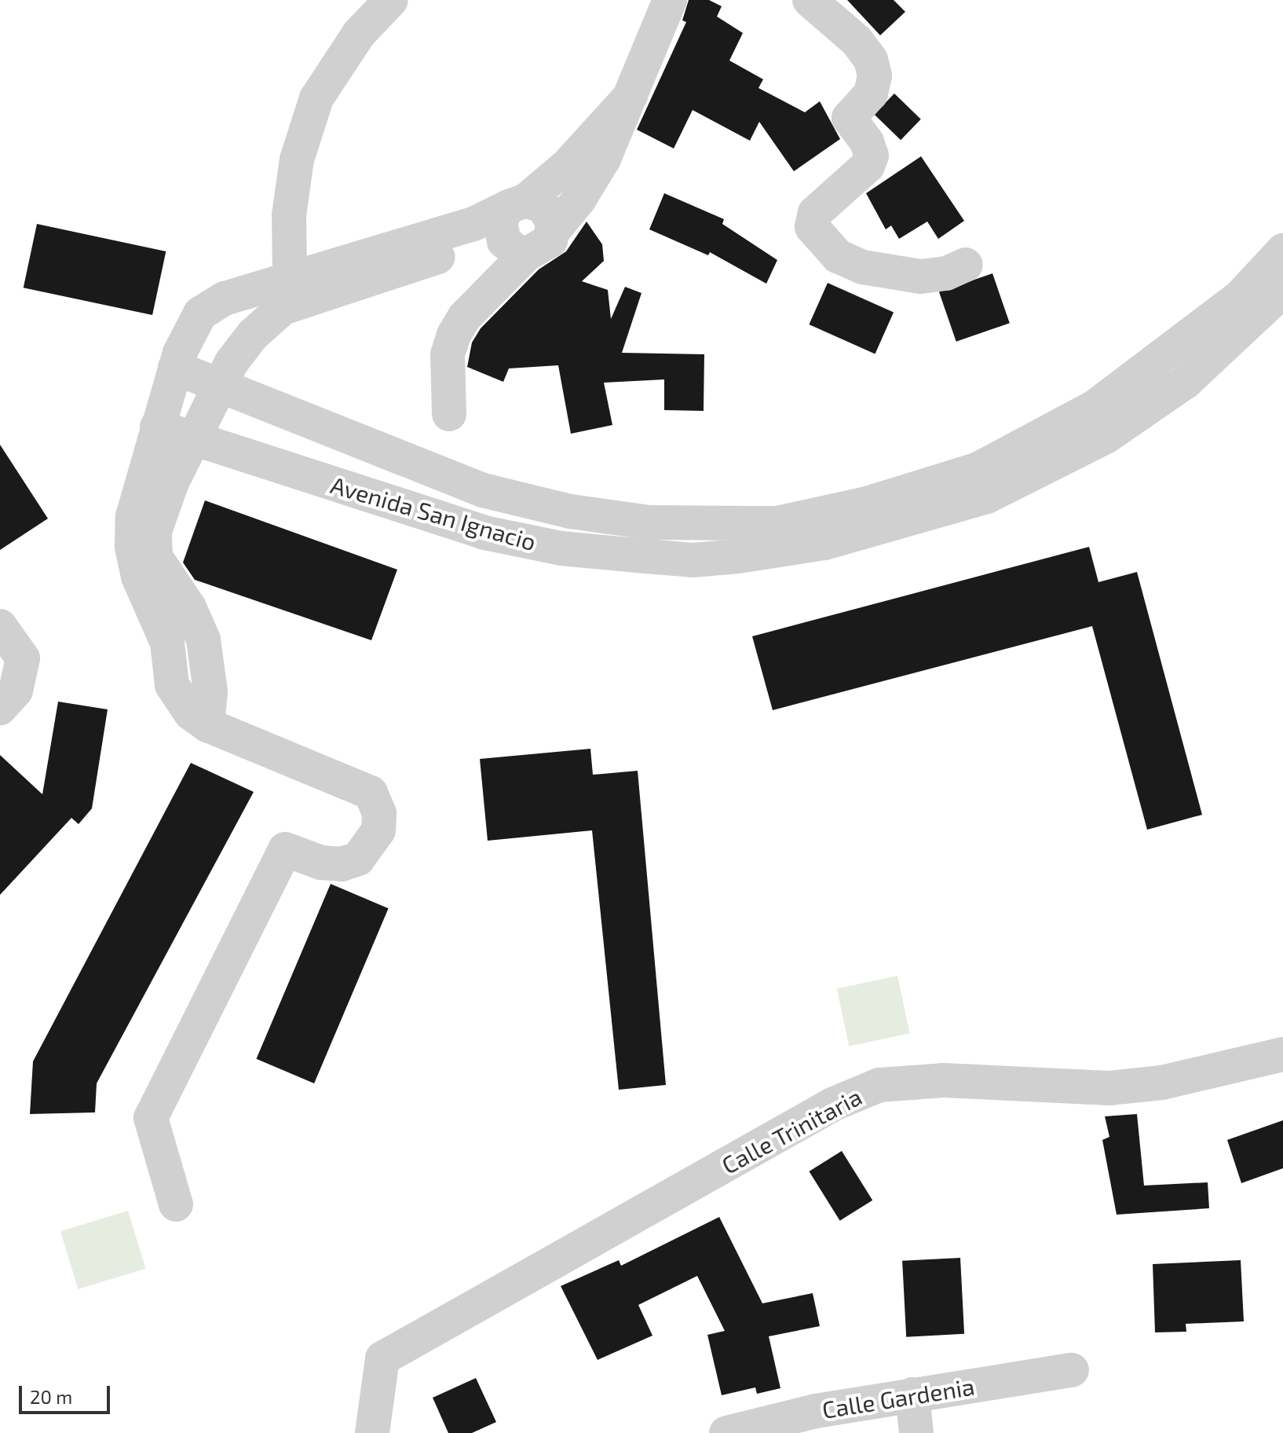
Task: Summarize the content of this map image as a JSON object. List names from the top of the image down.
{
  "streets": {
    "street": ["Avenida San Ignacio", "Calle Trinitaria", "Calle Gardenia"]
  },
  "scale_bar": "20 m"
}
